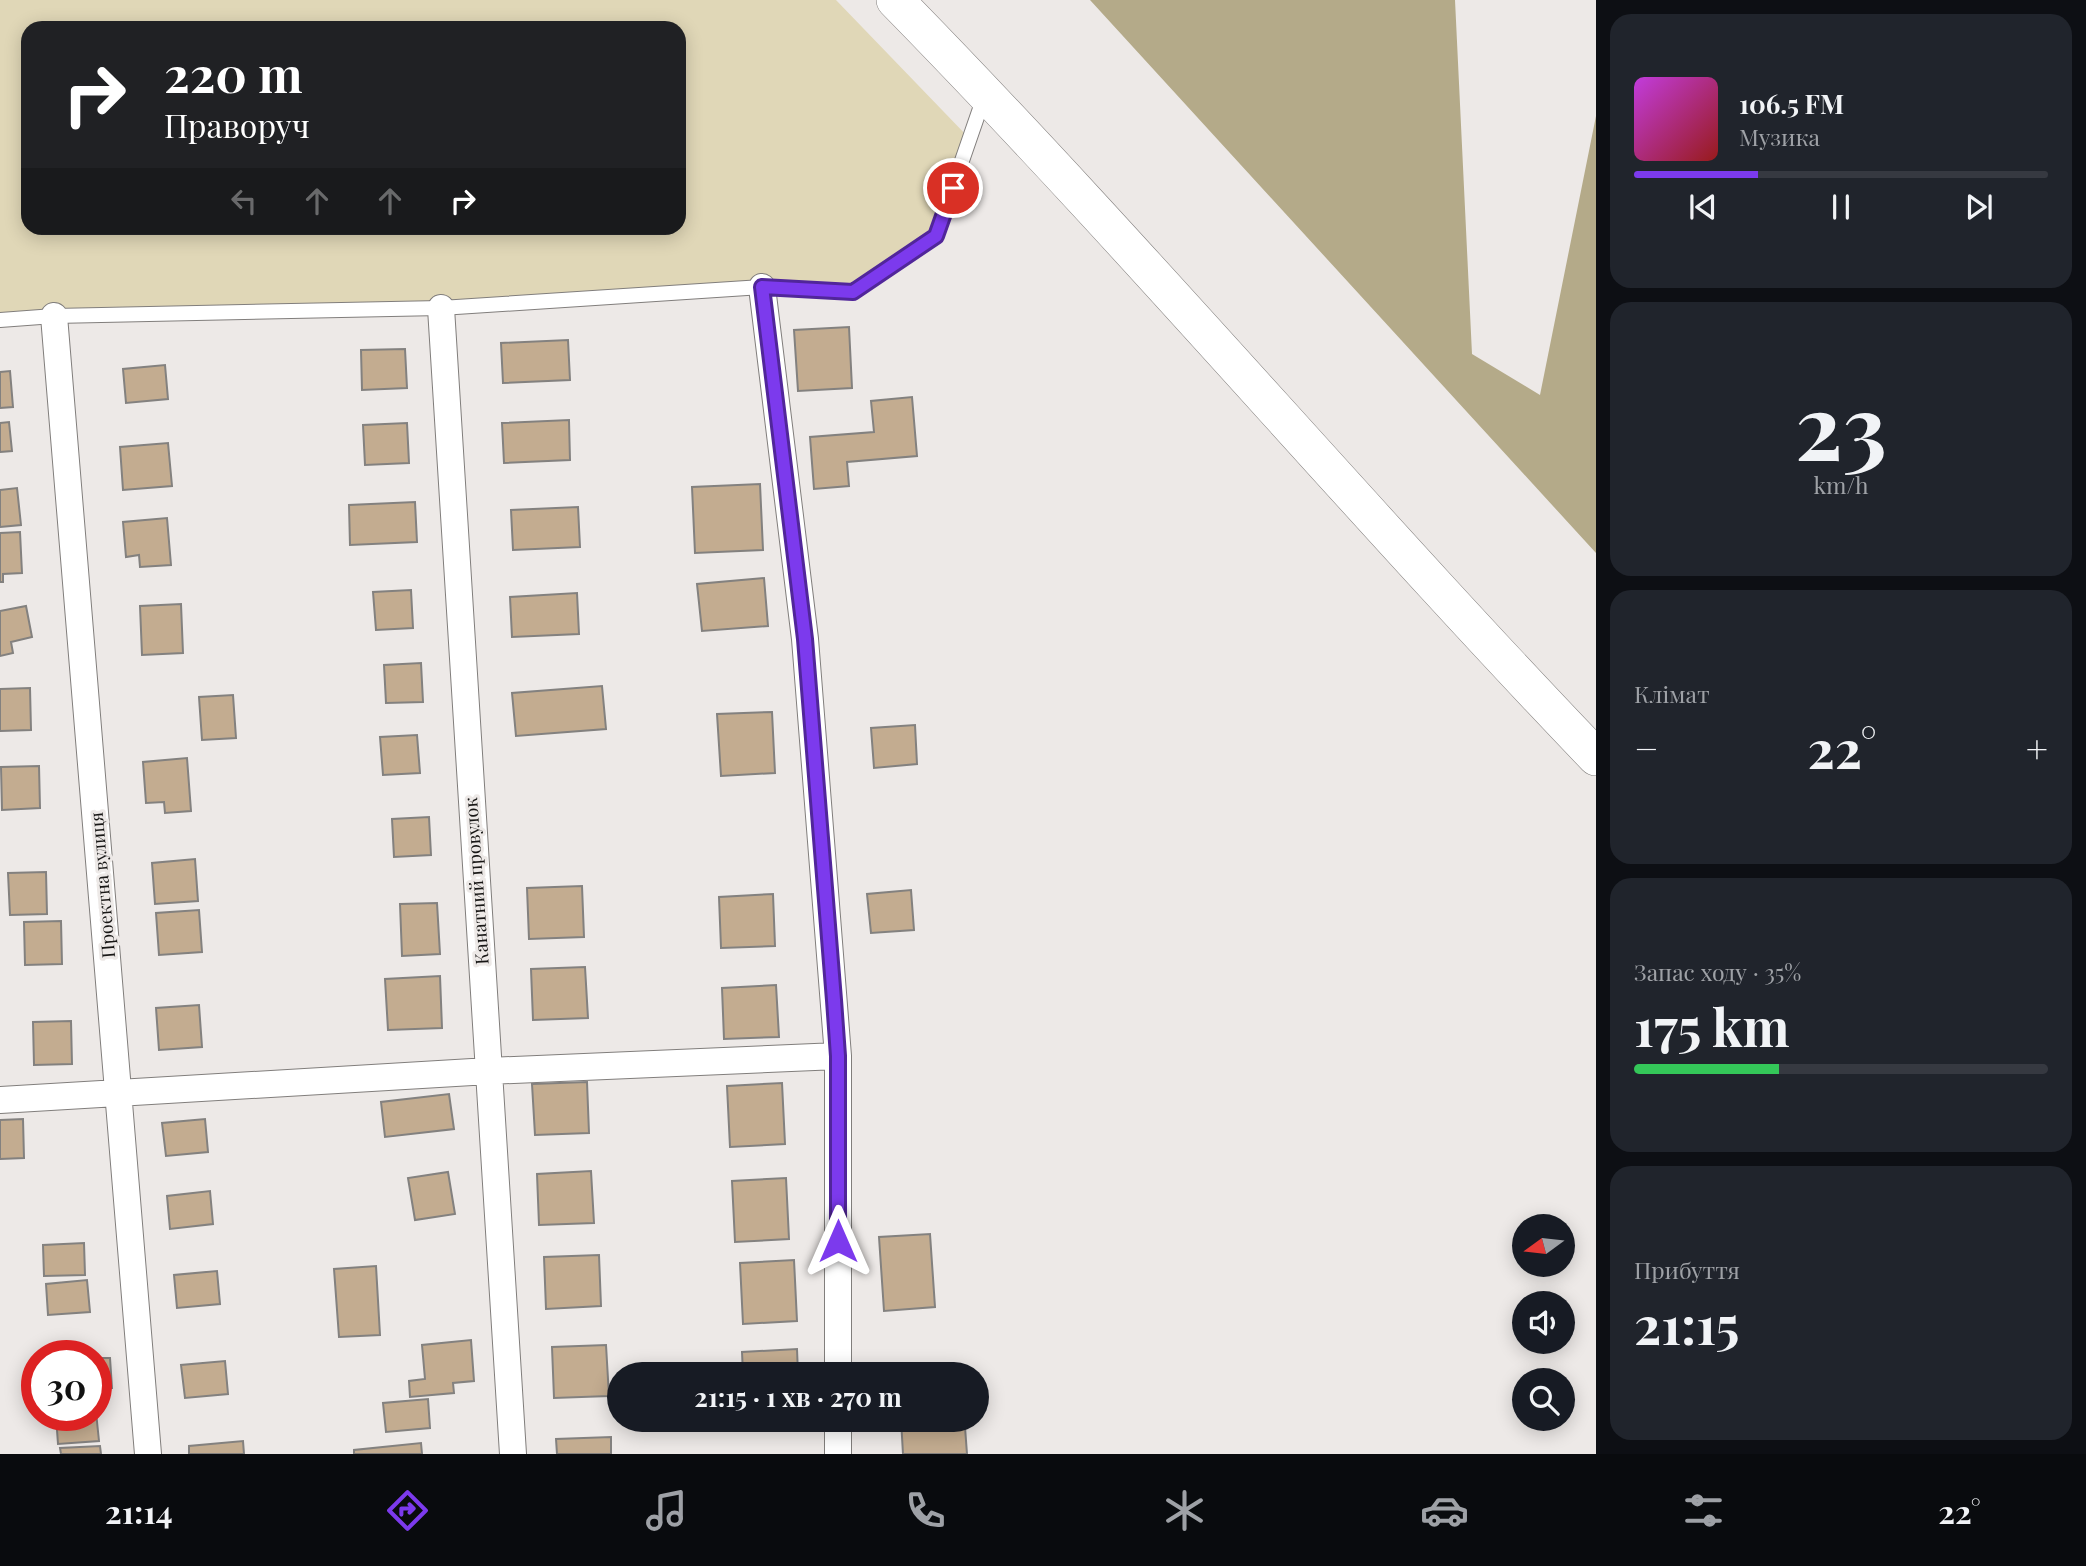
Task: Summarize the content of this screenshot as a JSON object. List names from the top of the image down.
{
  "streets": {
    "street": ["Канатний провулок", "Проектна вулиця"]
  },
  "north": "left",
  "page": {
    "turn": ["220 m", "Праворуч"],
    "song": ["106.5 FM", "Музика"],
    "tile": [
      ["23", "km/h"],
      "Клімат",
      ["Запас ходу · 35%", "175 km"],
      ["Прибуття", "21:15"]
    ],
    "heat": ["−", "22°", "+"],
    "limit": "30",
    "trip": "21:15 · 1 хв · 270 m",
    "tabs": ["21:14", "22°"]
  }
}
